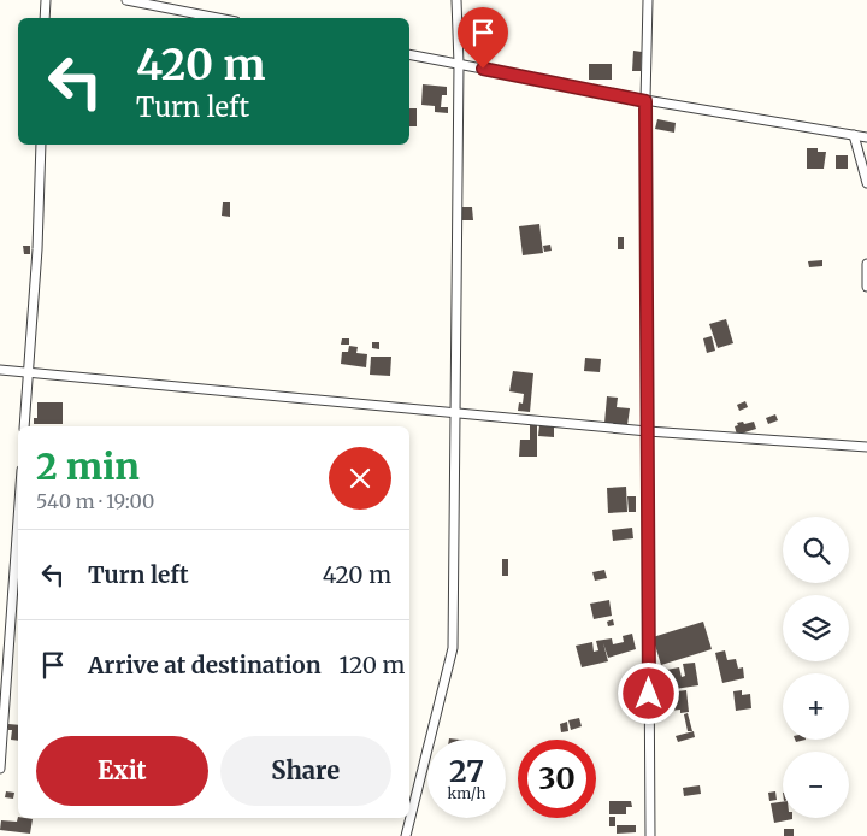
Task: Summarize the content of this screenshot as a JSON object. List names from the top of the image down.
{
  "page": {
    "turn": ["420 m", "Turn left"],
    "heading": ["2 min", "540 m · 19:00"],
    "map_buttons": ["+", "−"],
    "list": [
      {
        "name": "Turn left",
        "value": "420 m"
      },
      {
        "name": "Arrive at destination",
        "value": "120 m"
      }
    ],
    "buttons": ["Exit", "Share"],
    "speed": "27 km/h",
    "limit": "30"
  }
}
